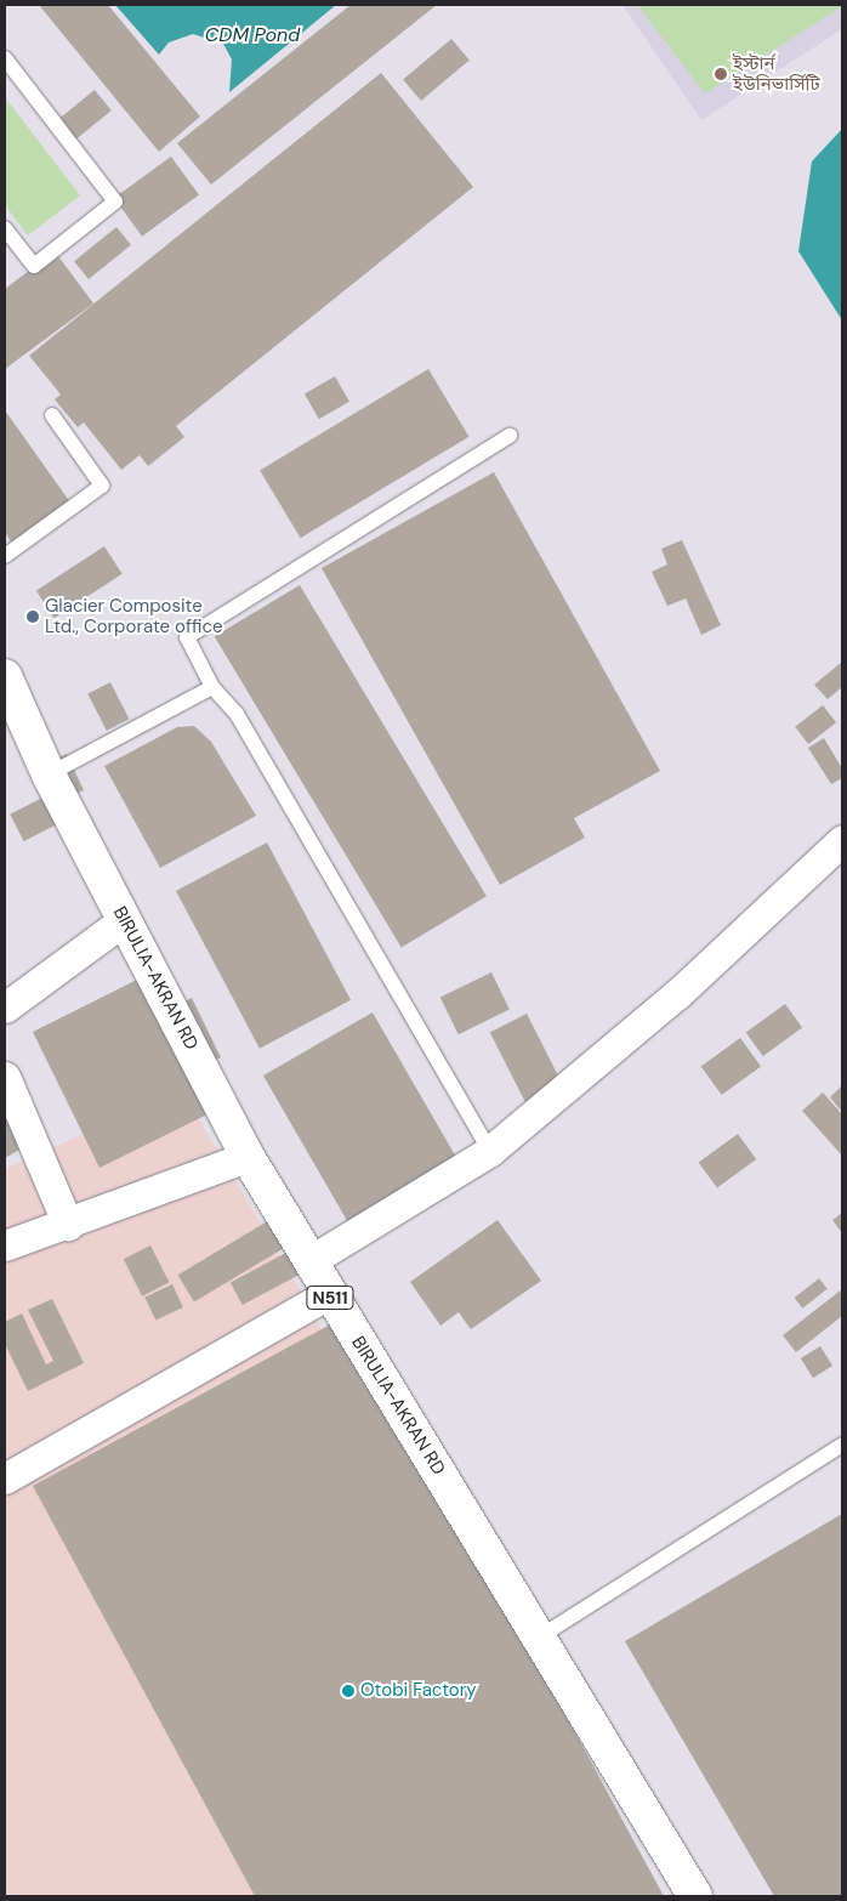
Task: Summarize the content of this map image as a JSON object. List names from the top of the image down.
{
  "streets": {
    "highway": ["BIRULIA-AKRAN RD", "N511"]
  },
  "water": ["CDM Pond"],
  "places": ["ইস্টার্ন ইউনিভার্সিটি", "Glacier Composite Ltd., Corporate office", "Otobi Factory"]
}
